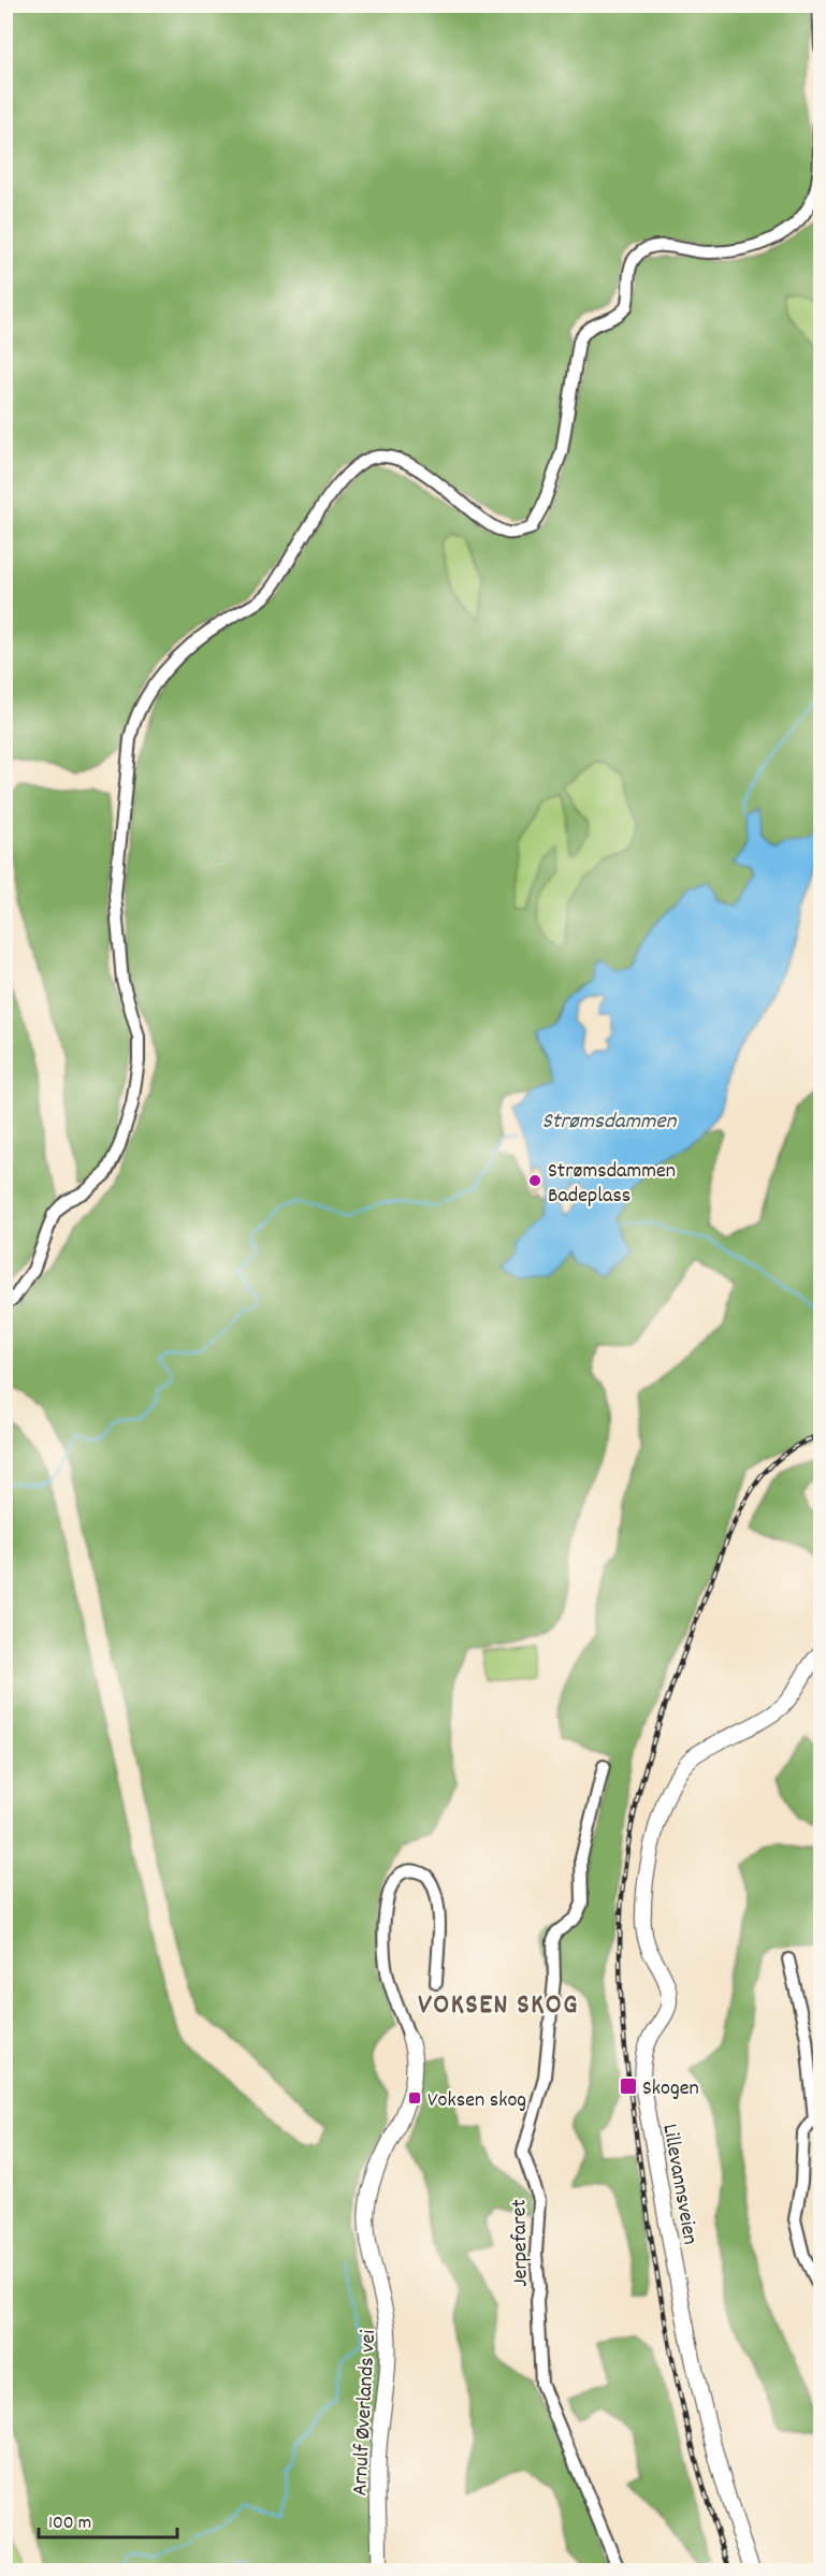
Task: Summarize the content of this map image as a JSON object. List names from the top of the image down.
{
  "streets": {
    "street": ["Lillevannsveien", "Jerpefaret", "Arnulf Øverlands vei"]
  },
  "districts": ["VOKSEN SKOG"],
  "water": ["Strømsdammen"],
  "places": {
    "other": ["Strømsdammen Badeplass"],
    "transit": ["Skogen", "Voksen skog"]
  },
  "scale_bar": "100 m"
}
